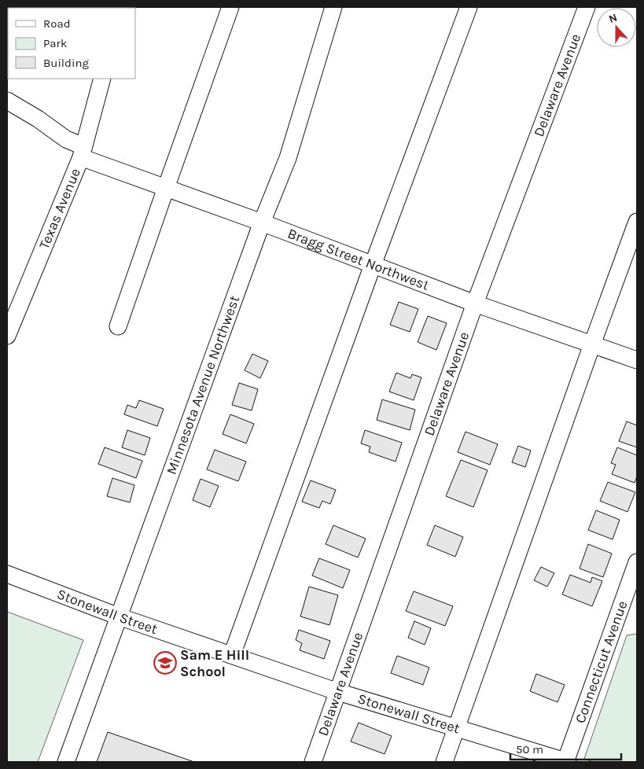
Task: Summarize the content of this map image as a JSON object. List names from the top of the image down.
{
  "streets": {
    "street": [
      "Delaware Avenue",
      "Texas Avenue",
      "Bragg Street Northwest",
      "Minnesota Avenue Northwest",
      "Stonewall Street",
      "Connecticut Avenue"
    ]
  },
  "crossings": [
    ["Delaware Avenue", "Bragg Street Northwest"],
    ["Delaware Avenue", "Stonewall Street"],
    ["Texas Avenue", "Bragg Street Northwest"],
    ["Bragg Street Northwest", "Minnesota Avenue Northwest"],
    ["Minnesota Avenue Northwest", "Stonewall Street"],
    ["Stonewall Street", "Connecticut Avenue"]
  ],
  "places": {
    "school or university": ["Sam E Hill School"]
  },
  "legend": ["Road", "Park", "Building"],
  "scale_bar": "50 m",
  "north": "top"
}
